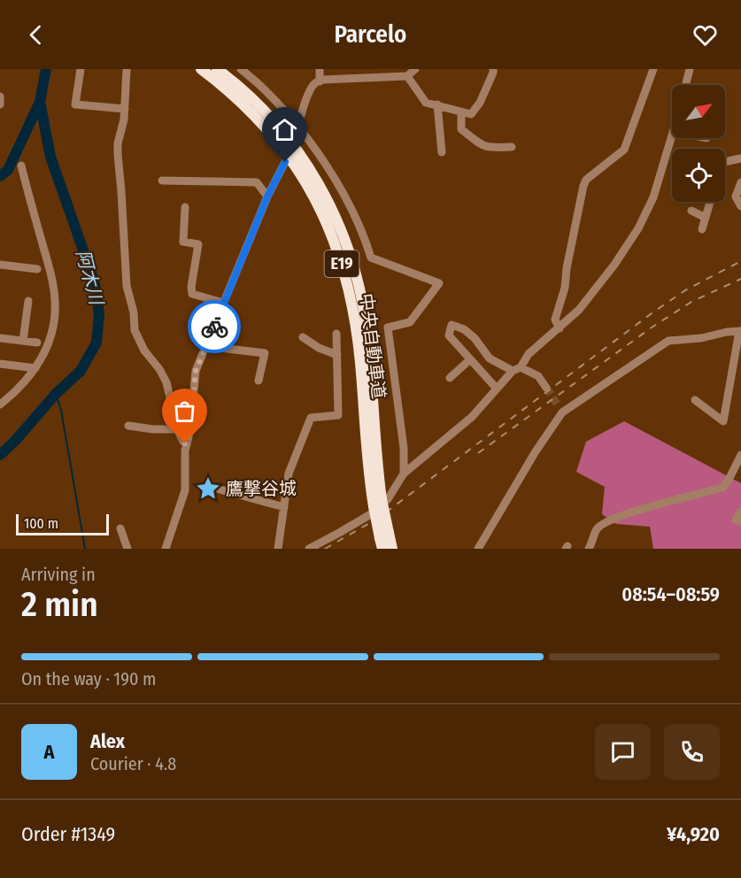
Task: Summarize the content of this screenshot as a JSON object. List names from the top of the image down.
{
  "streets": {
    "highway": ["E19", "中央自動車道"]
  },
  "water": ["阿木川"],
  "places": {
    "place": ["鷹撃谷城"]
  },
  "scale_bar": "100 m",
  "north": "top right",
  "page": {
    "header": "Parcelo",
    "scale": "100 m",
    "heading": ["2 min", "Arriving in", "08:54–08:59"],
    "panel": [
      "Alex",
      "Courier · 4.8",
      "Order #1349",
      "¥4,920"
    ],
    "bar": "On the way · 190 m",
    "round": "A"
  }
}
